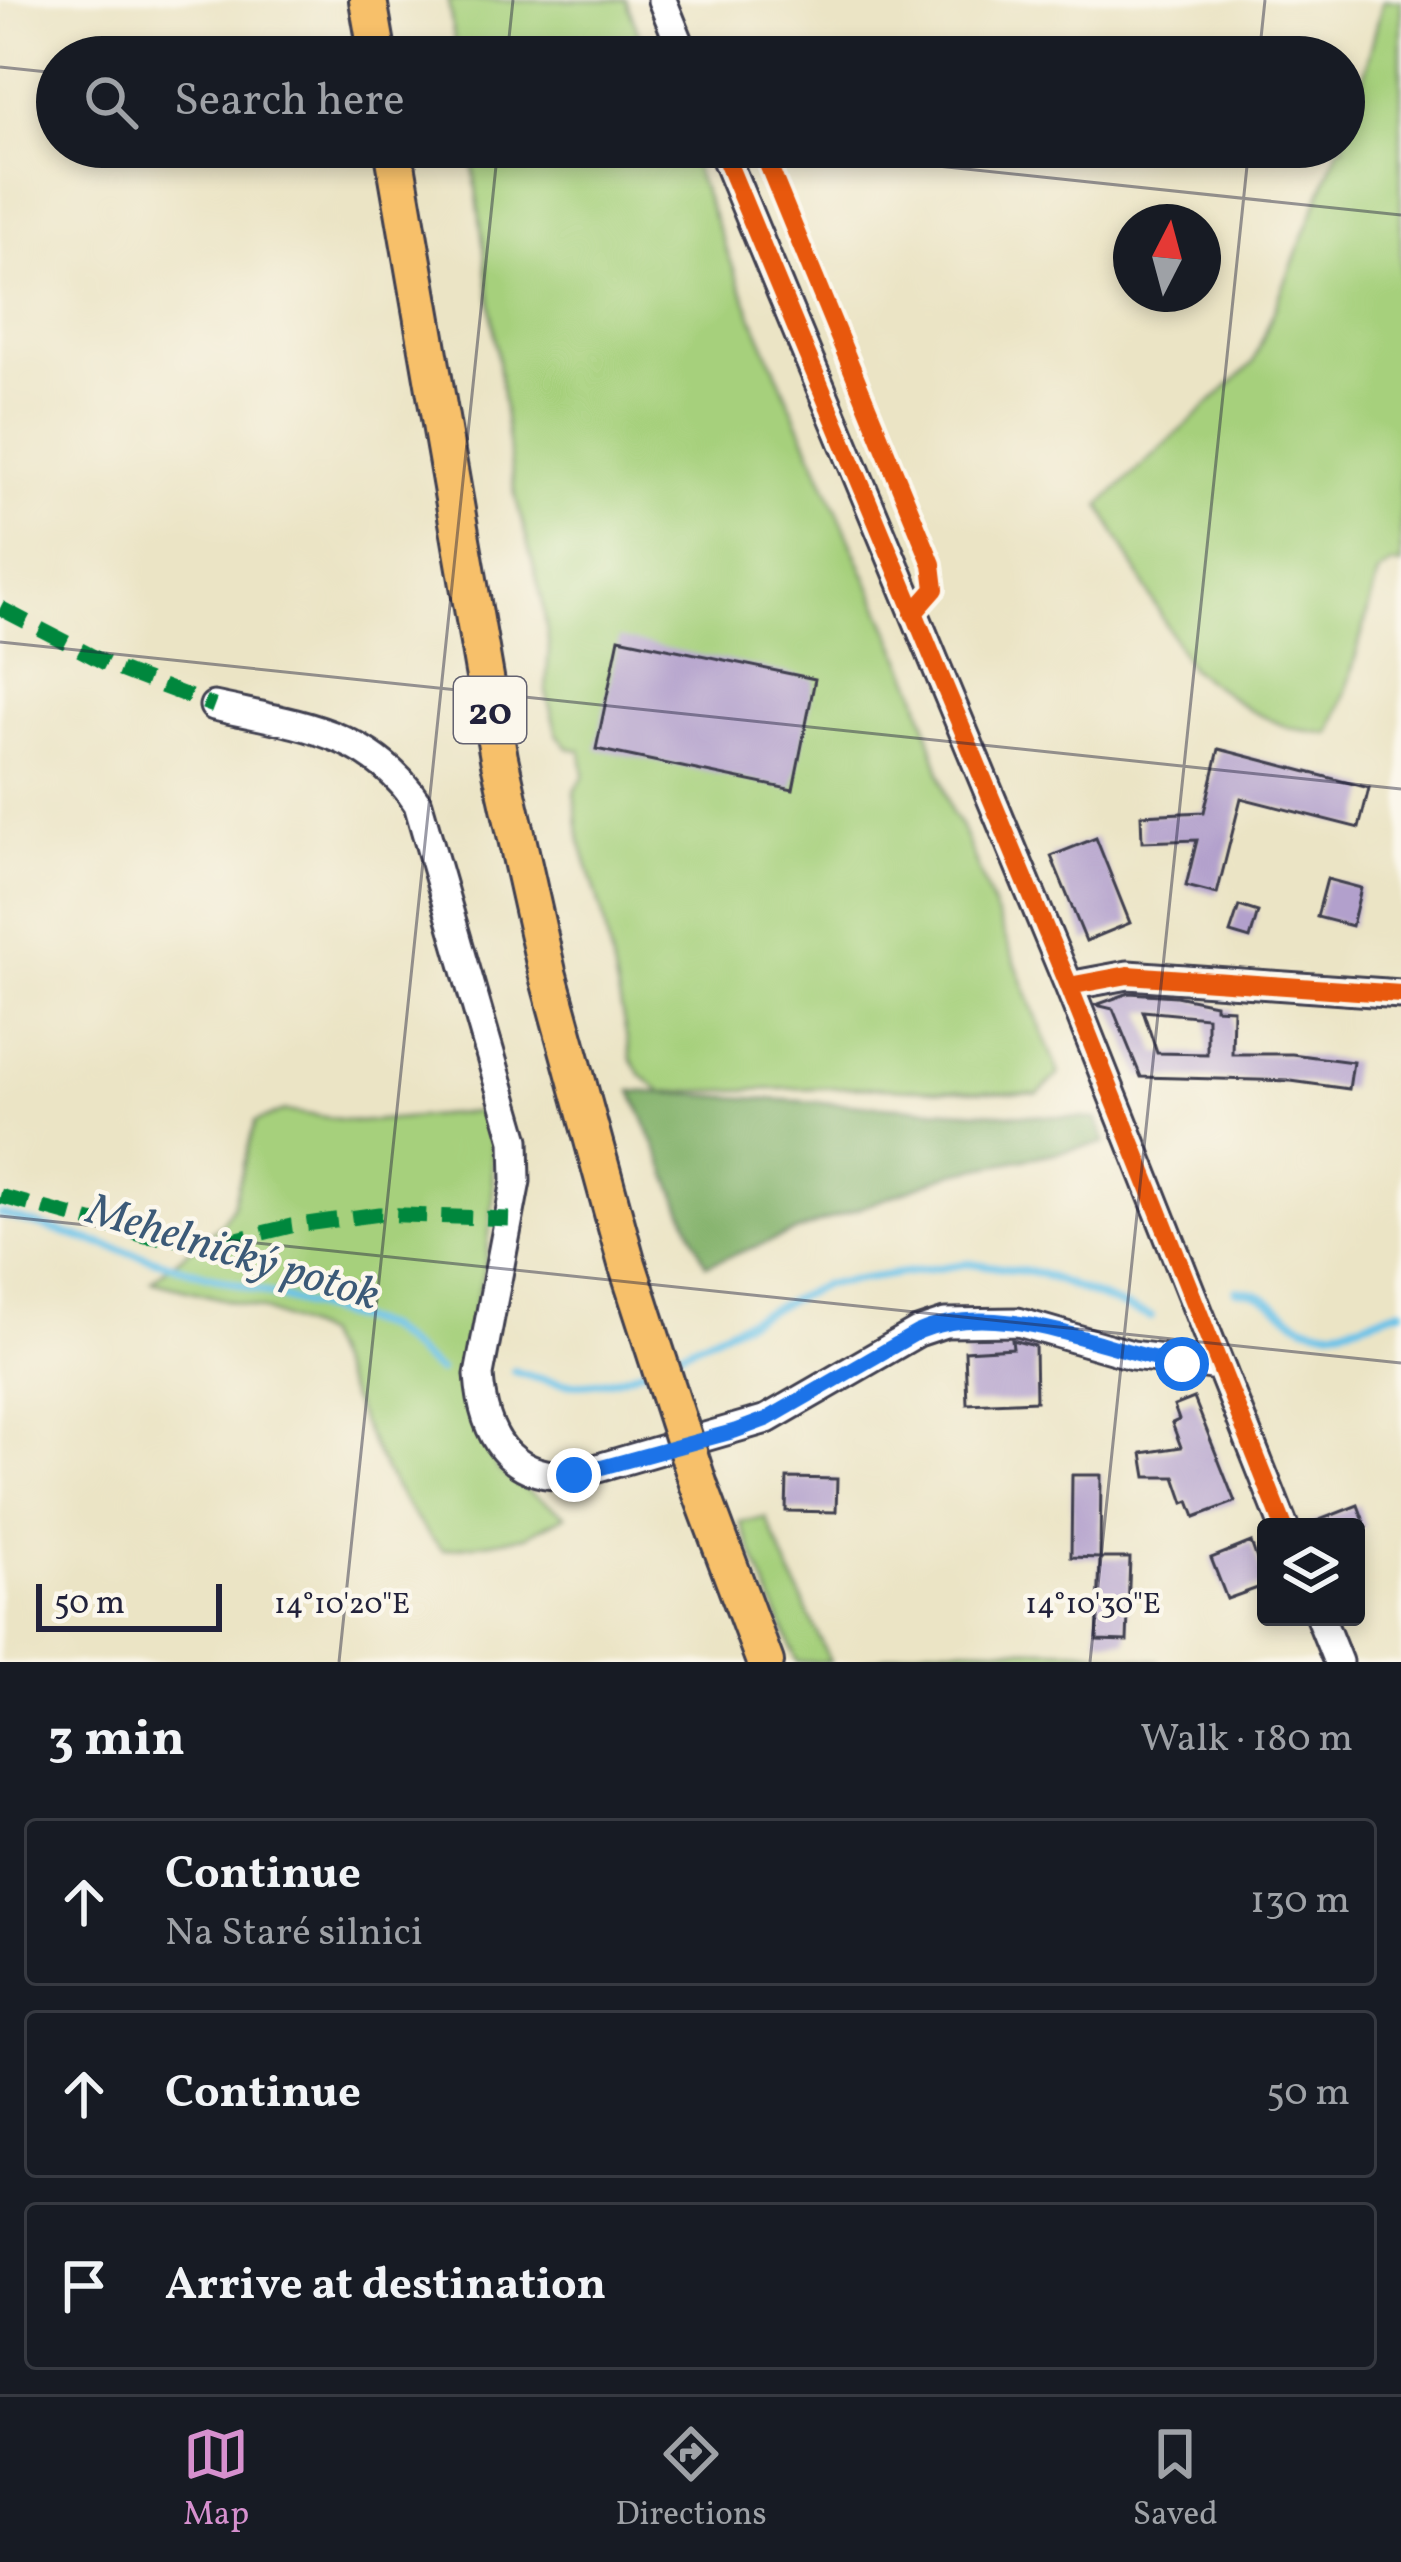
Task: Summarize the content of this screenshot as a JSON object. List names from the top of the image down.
{
  "streets": {
    "main road": ["20"]
  },
  "water": ["Mehelnický potok"],
  "scale_bar": "50 m",
  "north": "top",
  "page": {
    "search": "Search here",
    "scale": "50 m",
    "heading": ["3 min", "Walk · 180 m"],
    "list": [
      ["Continue", "Na Staré silnici", "130 m"],
      ["Continue", "50 m"],
      "Arrive at destination"
    ],
    "nav": ["Map", "Directions", "Saved"]
  },
  "coordinates": ["14°10'20\"E", "14°10'30\"E"]
}
